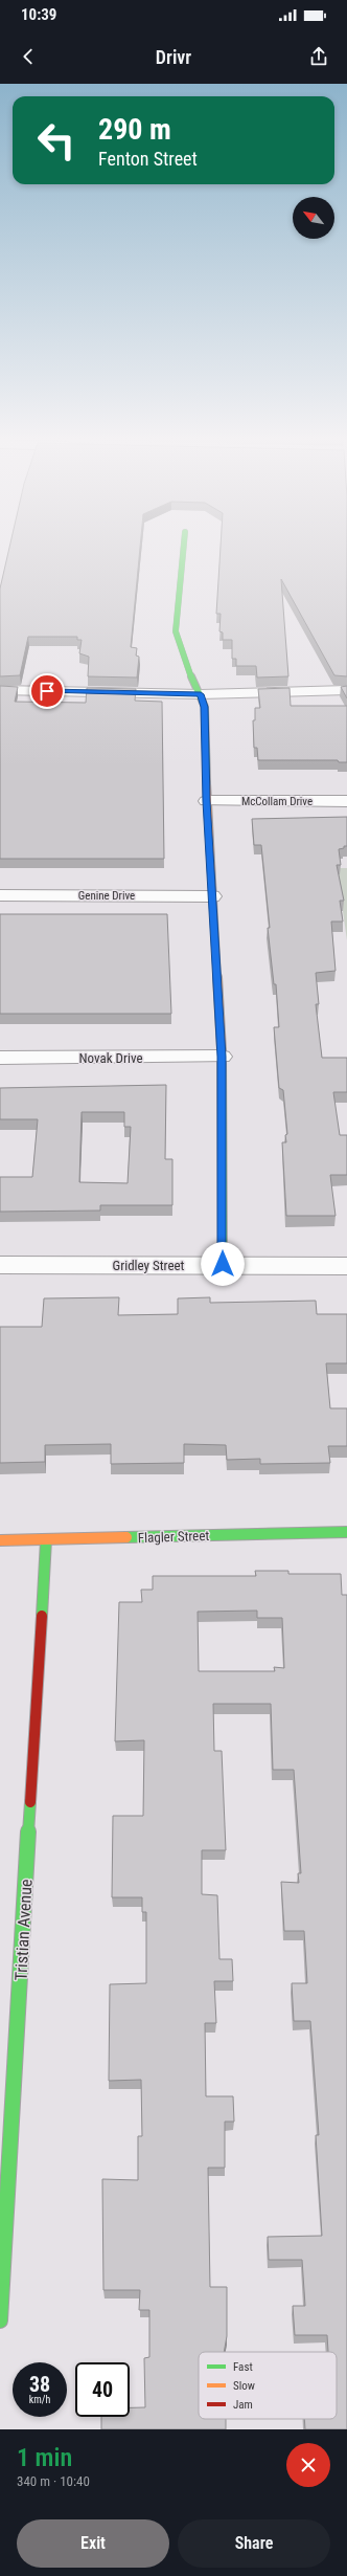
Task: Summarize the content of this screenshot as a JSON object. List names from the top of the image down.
{
  "streets": {
    "street": [
      "McCollam Drive",
      "Genine Drive",
      "Novak Drive",
      "Gridley Street",
      "Flagler Street",
      "Tristian Avenue"
    ]
  },
  "crossings": [
    ["Flagler Street", "Tristian Avenue"]
  ],
  "legend": ["Fast", "Slow", "Jam"],
  "north": "top left",
  "page": {
    "status": "10:39",
    "header": "Drivr",
    "turn": ["290 m", "Fenton Street"],
    "speed": "38 km/h",
    "limit": "40",
    "heading": ["1 min", "340 m · 10:40"],
    "buttons": ["Exit", "Share"]
  }
}
